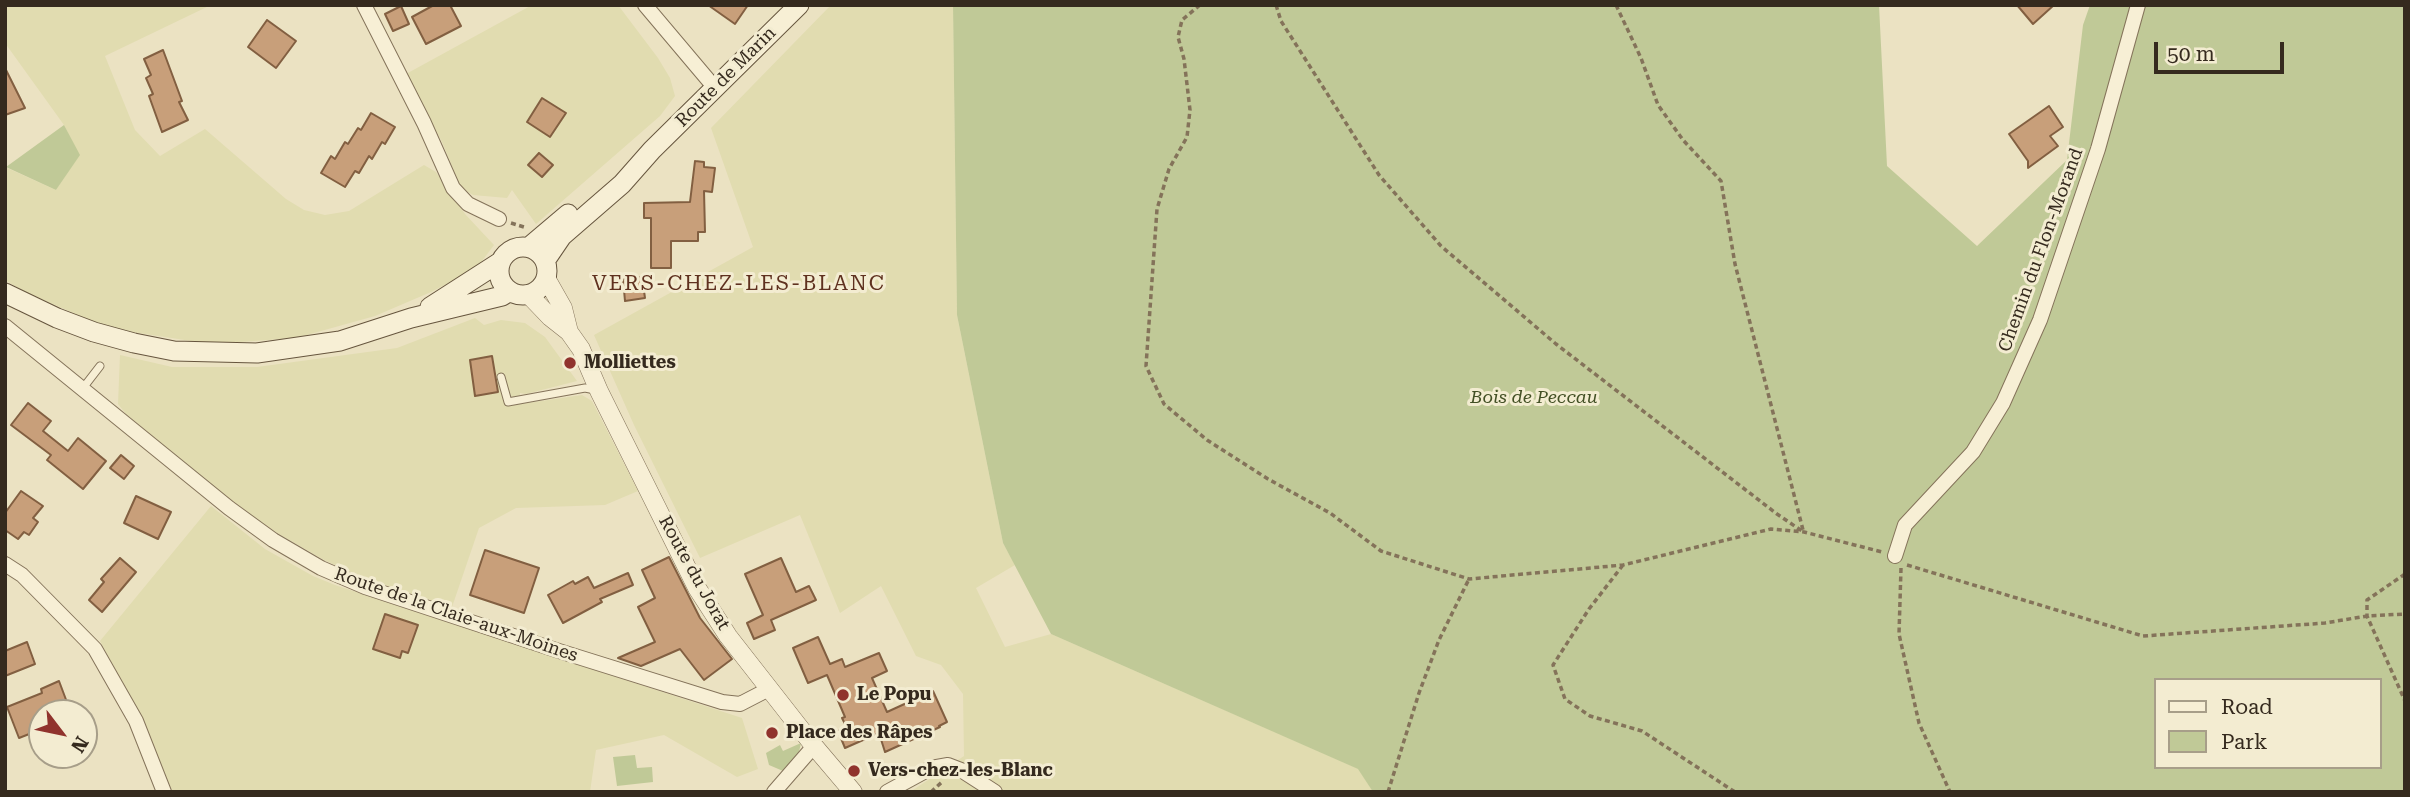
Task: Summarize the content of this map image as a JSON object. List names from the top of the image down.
{
  "streets": {
    "main road": ["Route de Marin"],
    "street": ["Chemin du Flon-Morand", "Route du Jorat", "Route de la Claie-aux-Moines"]
  },
  "crossings": [
    ["Route de Marin", "Route du Jorat"],
    ["Route du Jorat", "Route de la Claie-aux-Moines"]
  ],
  "districts": ["VERS-CHEZ-LES-BLANC"],
  "parks": ["Bois de Peccau"],
  "places": [
    "Molliettes",
    "Le Popu",
    "Place des Râpes",
    "Vers-chez-les-Blanc"
  ],
  "legend": ["Road", "Park"],
  "scale_bar": "50 m",
  "north": "bottom right"
}
